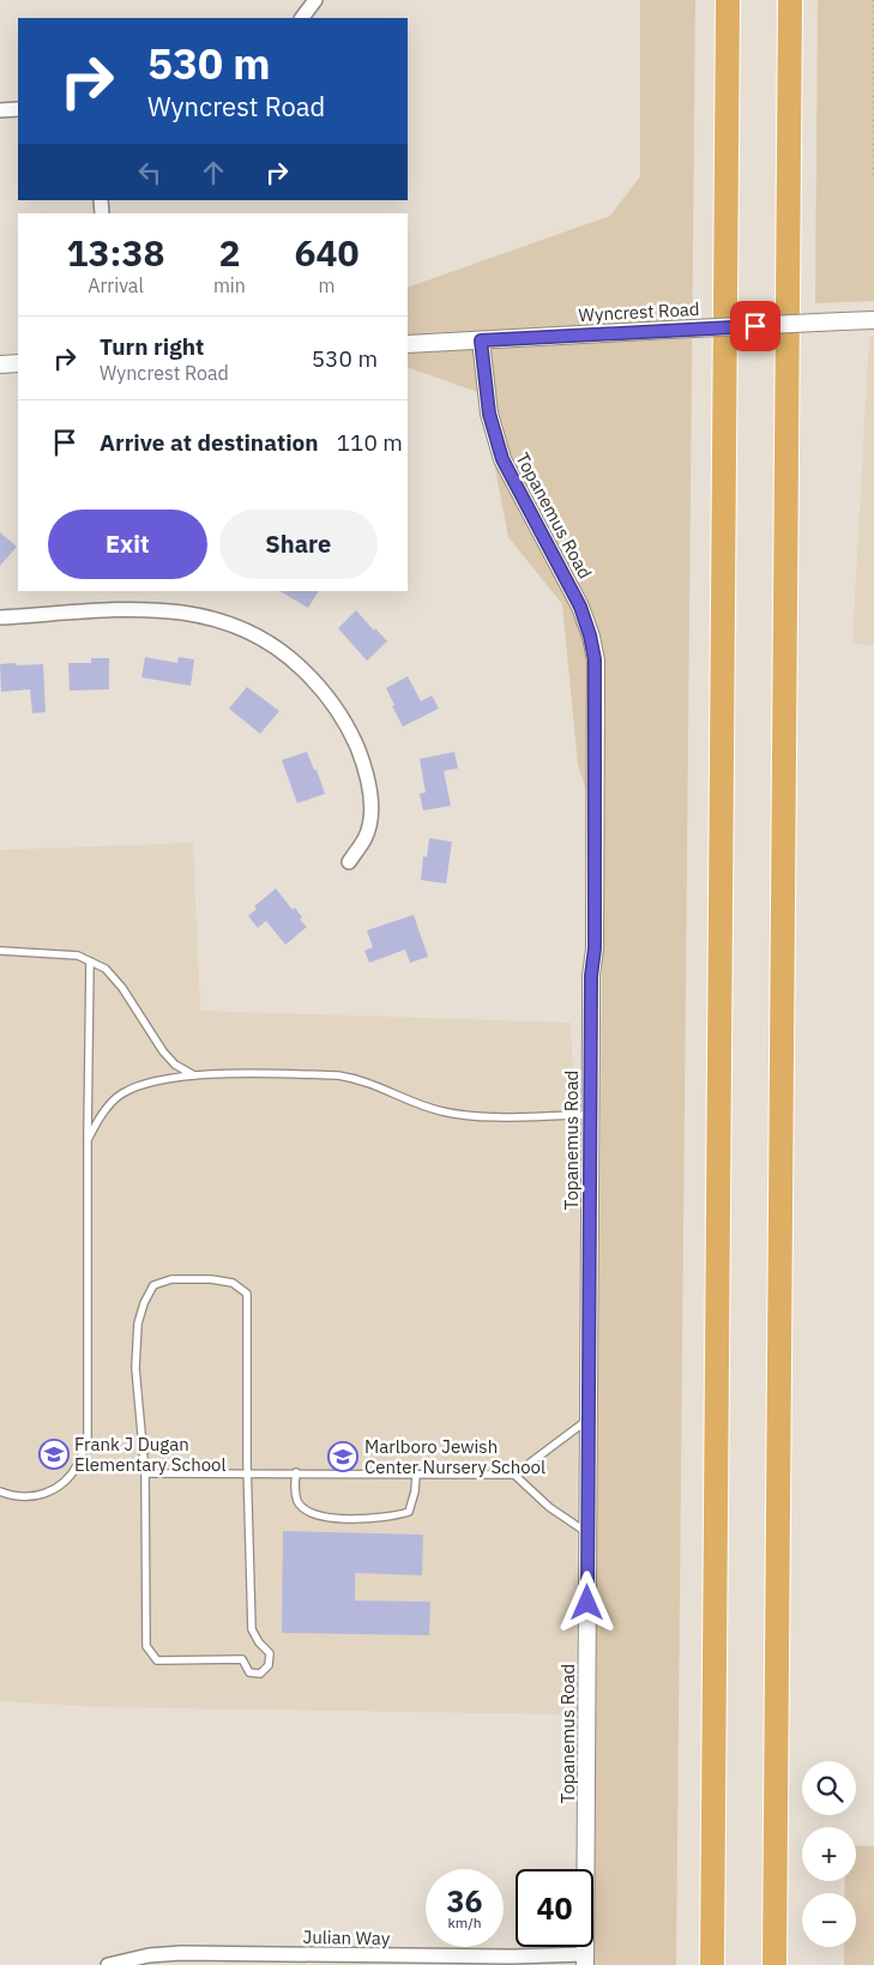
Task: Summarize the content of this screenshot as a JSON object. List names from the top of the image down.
{
  "streets": {
    "street": ["Wyncrest Road", "Topanemus Road", "Julian Way"]
  },
  "crossings": [
    ["Wyncrest Road", "Topanemus Road"],
    ["Topanemus Road", "Julian Way"]
  ],
  "places": {
    "school or university": ["Frank J Dugan Elementary School", "Marlboro Jewish Center Nursery School"]
  },
  "page": {
    "turn": ["530 m", "Wyncrest Road"],
    "eta": [
      "13:38",
      "Arrival",
      "2",
      "min",
      "640",
      "m"
    ],
    "list": [
      {
        "name": "Turn right",
        "note": "Wyncrest Road",
        "value": "530 m"
      },
      {
        "name": "Arrive at destination",
        "value": "110 m"
      }
    ],
    "buttons": ["Exit", "Share"],
    "map_buttons": ["+", "−"],
    "speed": "36 km/h",
    "limit": "40"
  }
}
